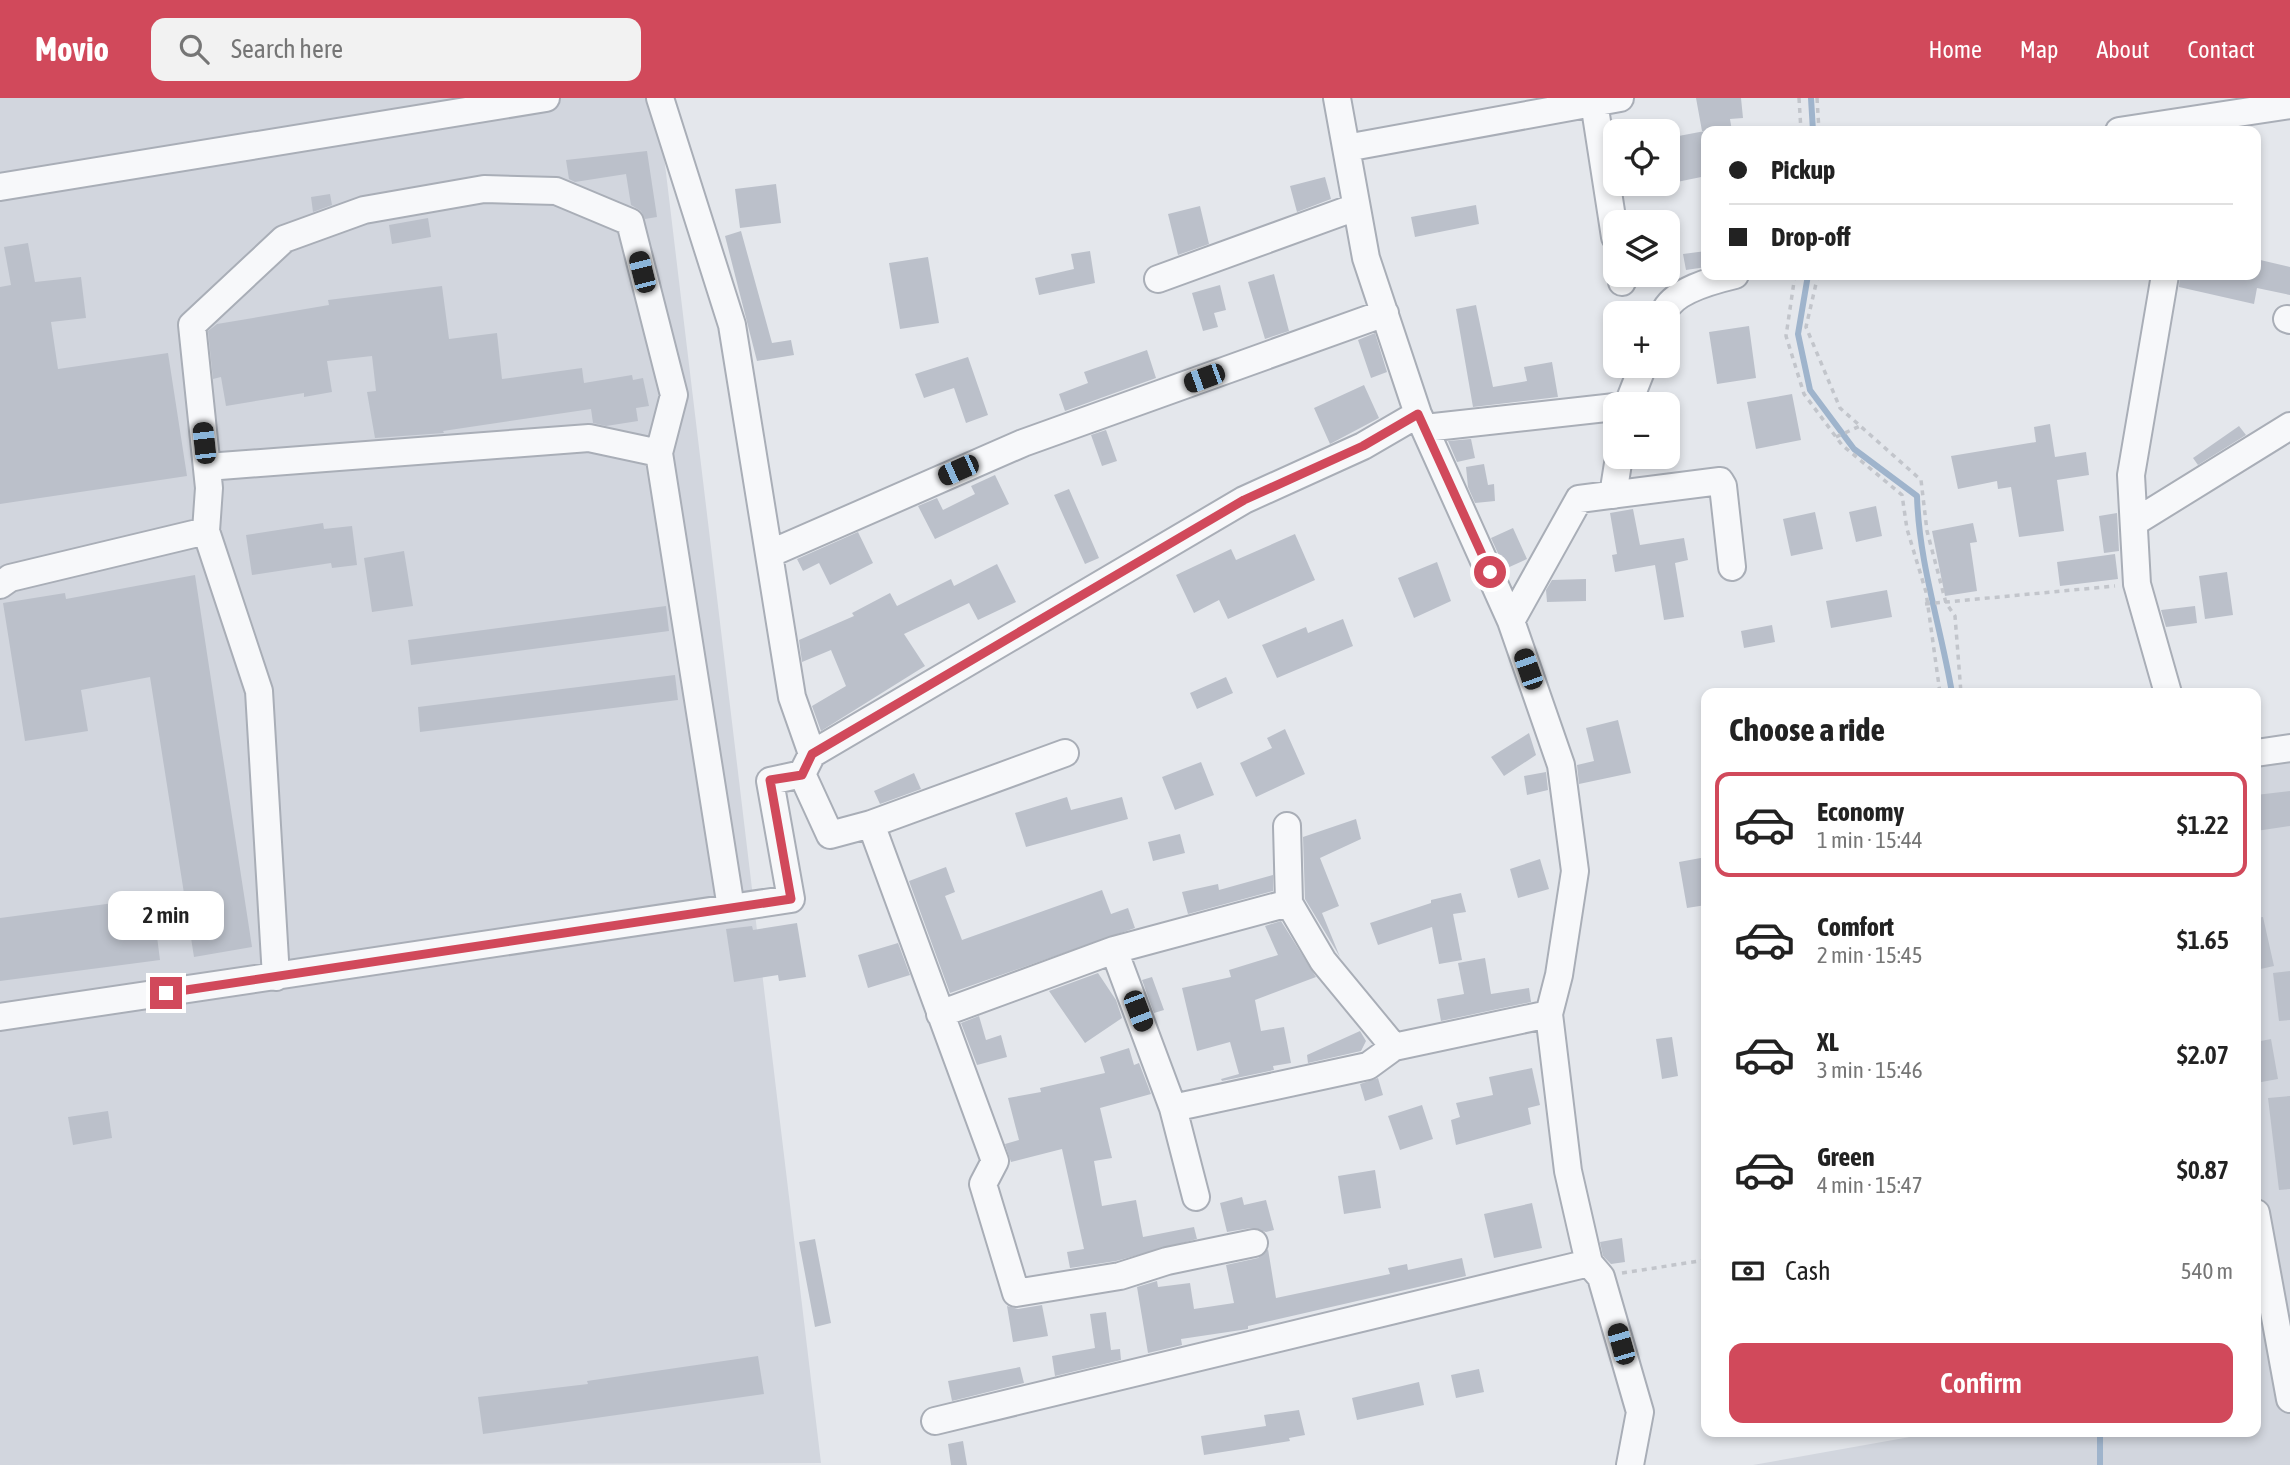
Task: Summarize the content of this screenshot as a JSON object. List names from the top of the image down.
{
  "page": {
    "header": "Movio",
    "search": "Search here",
    "nav": [
      "Home",
      "Map",
      "About",
      "Contact"
    ],
    "map_buttons": ["+", "−"],
    "banner": ["Pickup", "Drop-off"],
    "heading": "Choose a ride",
    "list": [
      {
        "name": "Economy",
        "note": "1 min · 15:44",
        "value": "$1.22"
      },
      {
        "name": "Comfort",
        "note": "2 min · 15:45",
        "value": "$1.65"
      },
      {
        "name": "XL",
        "note": "3 min · 15:46",
        "value": "$2.07"
      },
      {
        "name": "Green",
        "note": "4 min · 15:47",
        "value": "$0.87"
      }
    ],
    "bubble": "2 min",
    "pay": ["Cash", "540 m"],
    "buttons": "Confirm"
  }
}
